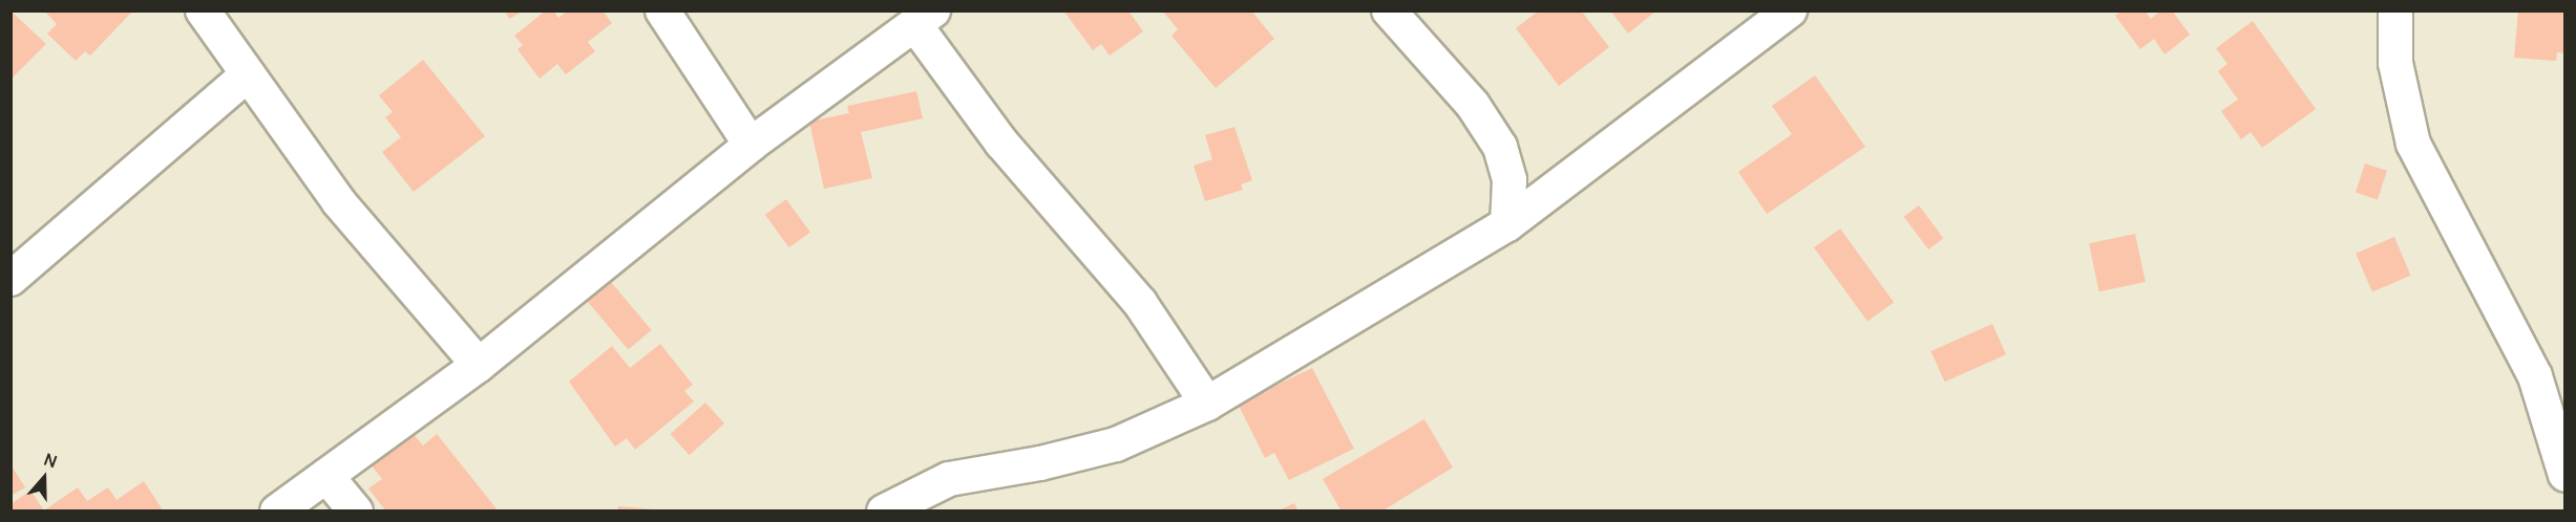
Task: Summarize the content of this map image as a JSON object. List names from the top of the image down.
{
  "north": "top"
}
